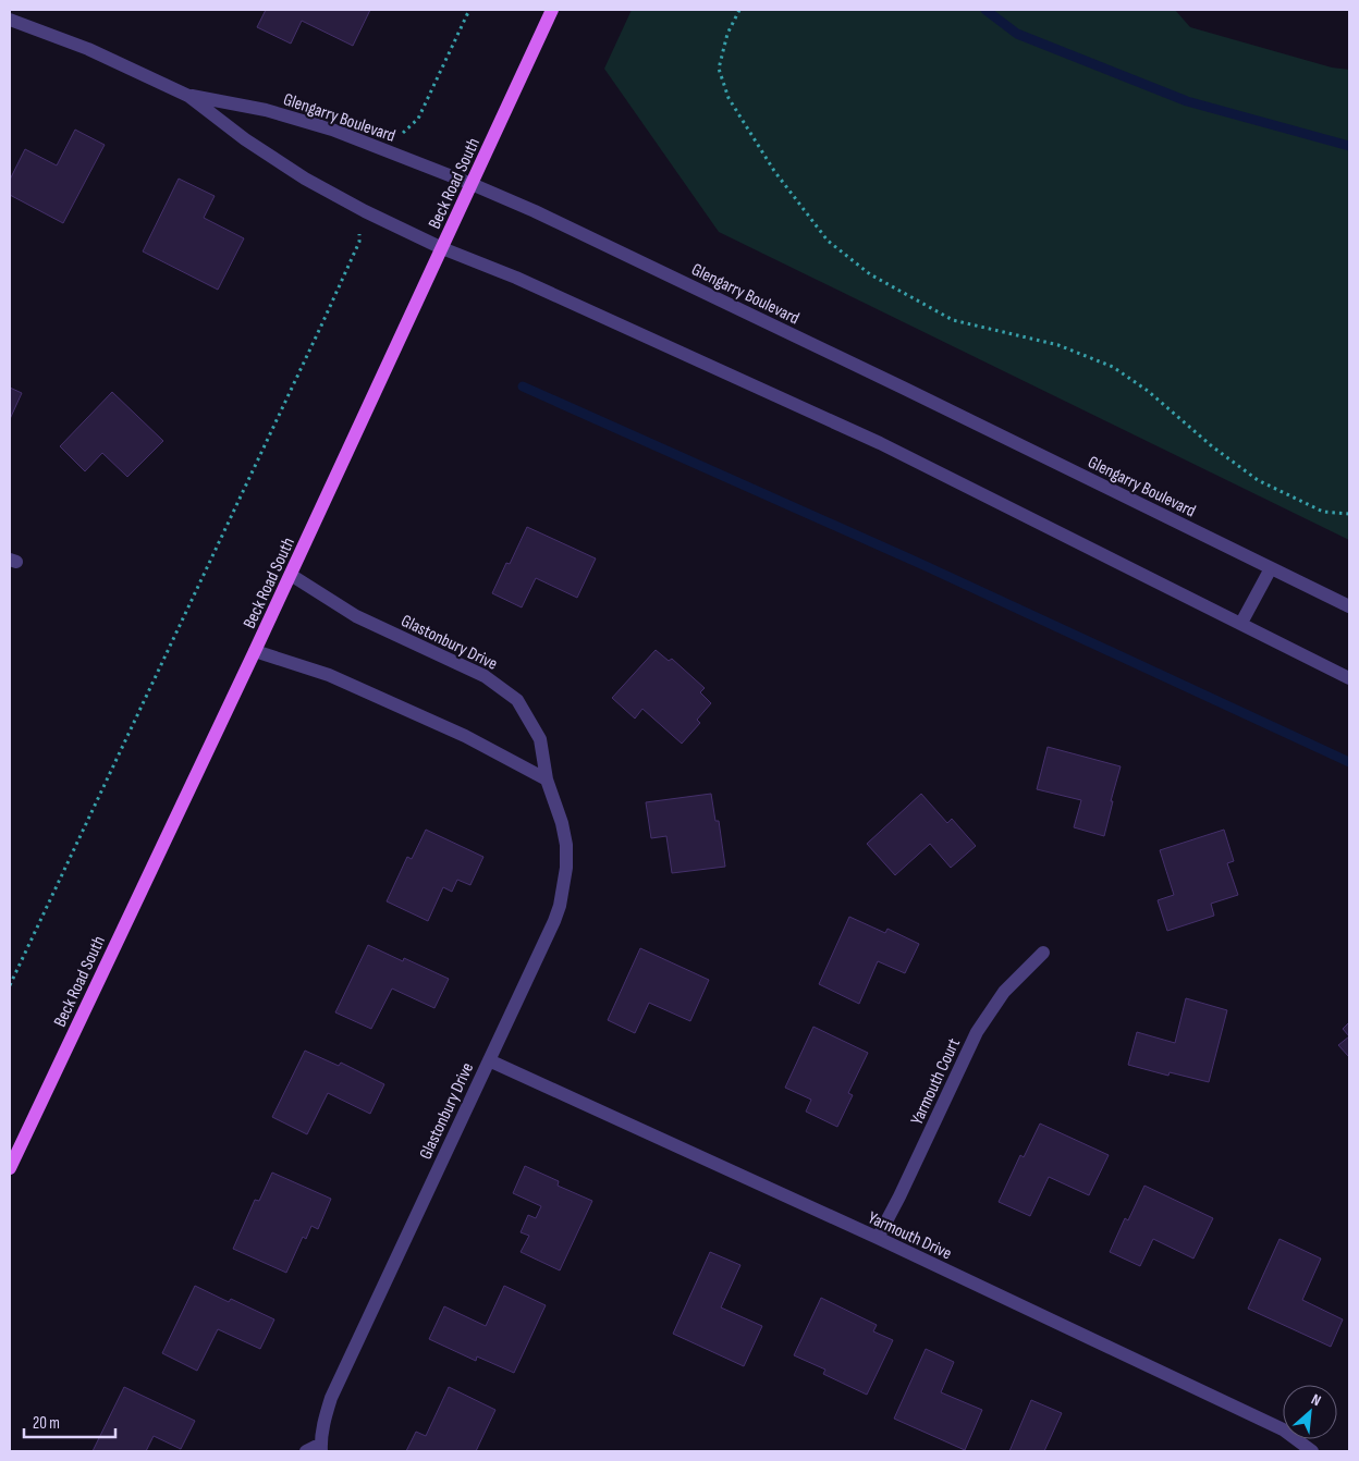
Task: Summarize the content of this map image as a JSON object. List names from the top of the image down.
{
  "streets": {
    "main road": ["Beck Road South"],
    "street": [
      "Glengarry Boulevard",
      "Glastonbury Drive",
      "Yarmouth Court",
      "Yarmouth Drive"
    ]
  },
  "crossings": [
    ["Glengarry Boulevard", "Beck Road South"],
    ["Beck Road South", "Glastonbury Drive"],
    ["Glastonbury Drive", "Yarmouth Drive"],
    ["Yarmouth Court", "Yarmouth Drive"]
  ],
  "scale_bar": "20 m",
  "north": "top right"
}
